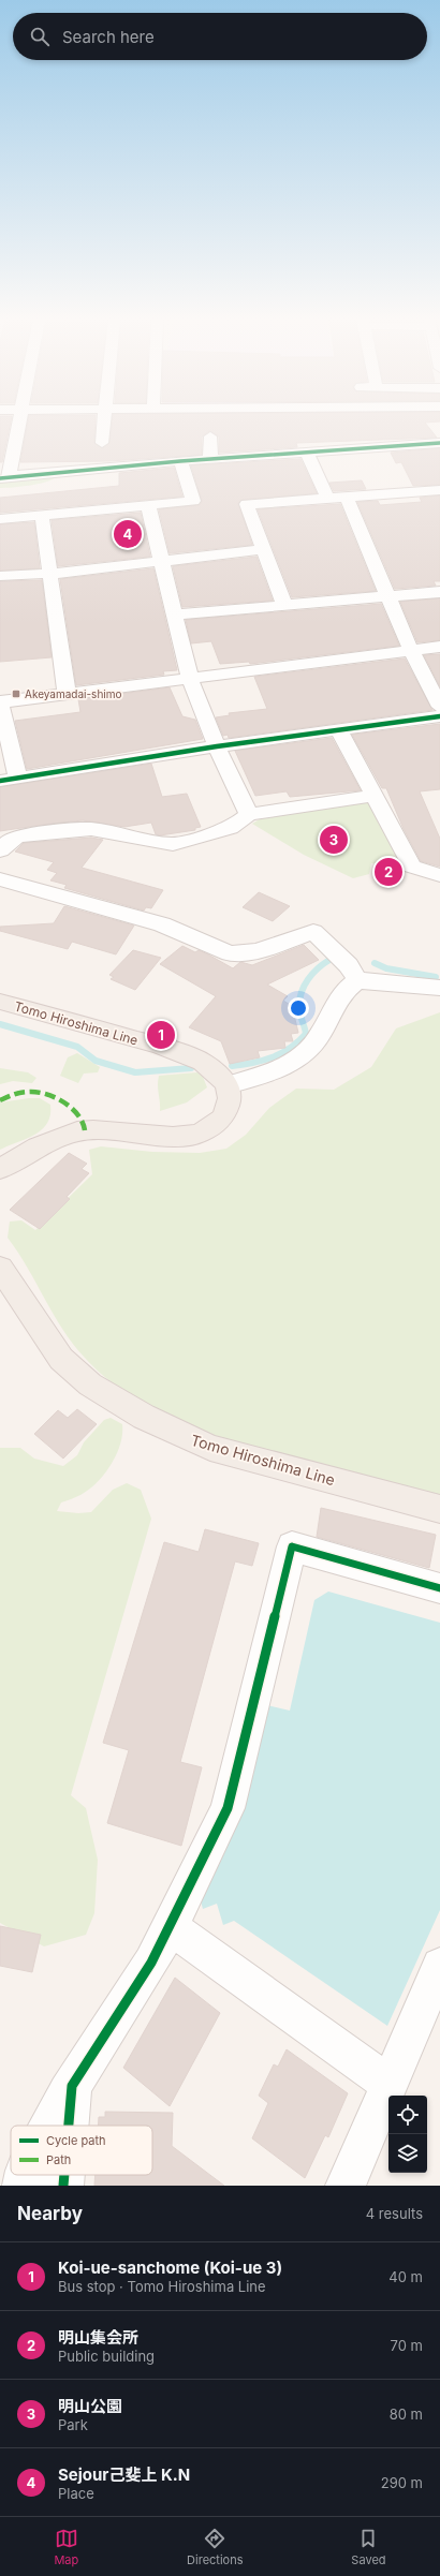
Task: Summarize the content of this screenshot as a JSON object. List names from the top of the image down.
{
  "streets": {
    "main road": ["Tomo Hiroshima Line"]
  },
  "places": {
    "transit": ["Akeyamadai-shimo"]
  },
  "legend": ["Cycle path", "Path"],
  "page": {
    "search": "Search here",
    "pins": [
      "4",
      "3",
      "2",
      "1"
    ],
    "heading": ["Nearby", "4 results"],
    "list": [
      {
        "mark": "1",
        "name": "Koi-ue-sanchome (Koi-ue 3)",
        "note": "Bus stop · Tomo Hiroshima Line",
        "value": "40 m"
      },
      {
        "mark": "2",
        "name": "明山集会所",
        "note": "Public building",
        "value": "70 m"
      },
      {
        "mark": "3",
        "name": "明山公園",
        "note": "Park",
        "value": "80 m"
      },
      {
        "mark": "4",
        "name": "Sejour己斐上 K.N",
        "note": "Place",
        "value": "290 m"
      }
    ],
    "nav": ["Map", "Directions", "Saved"]
  }
}
